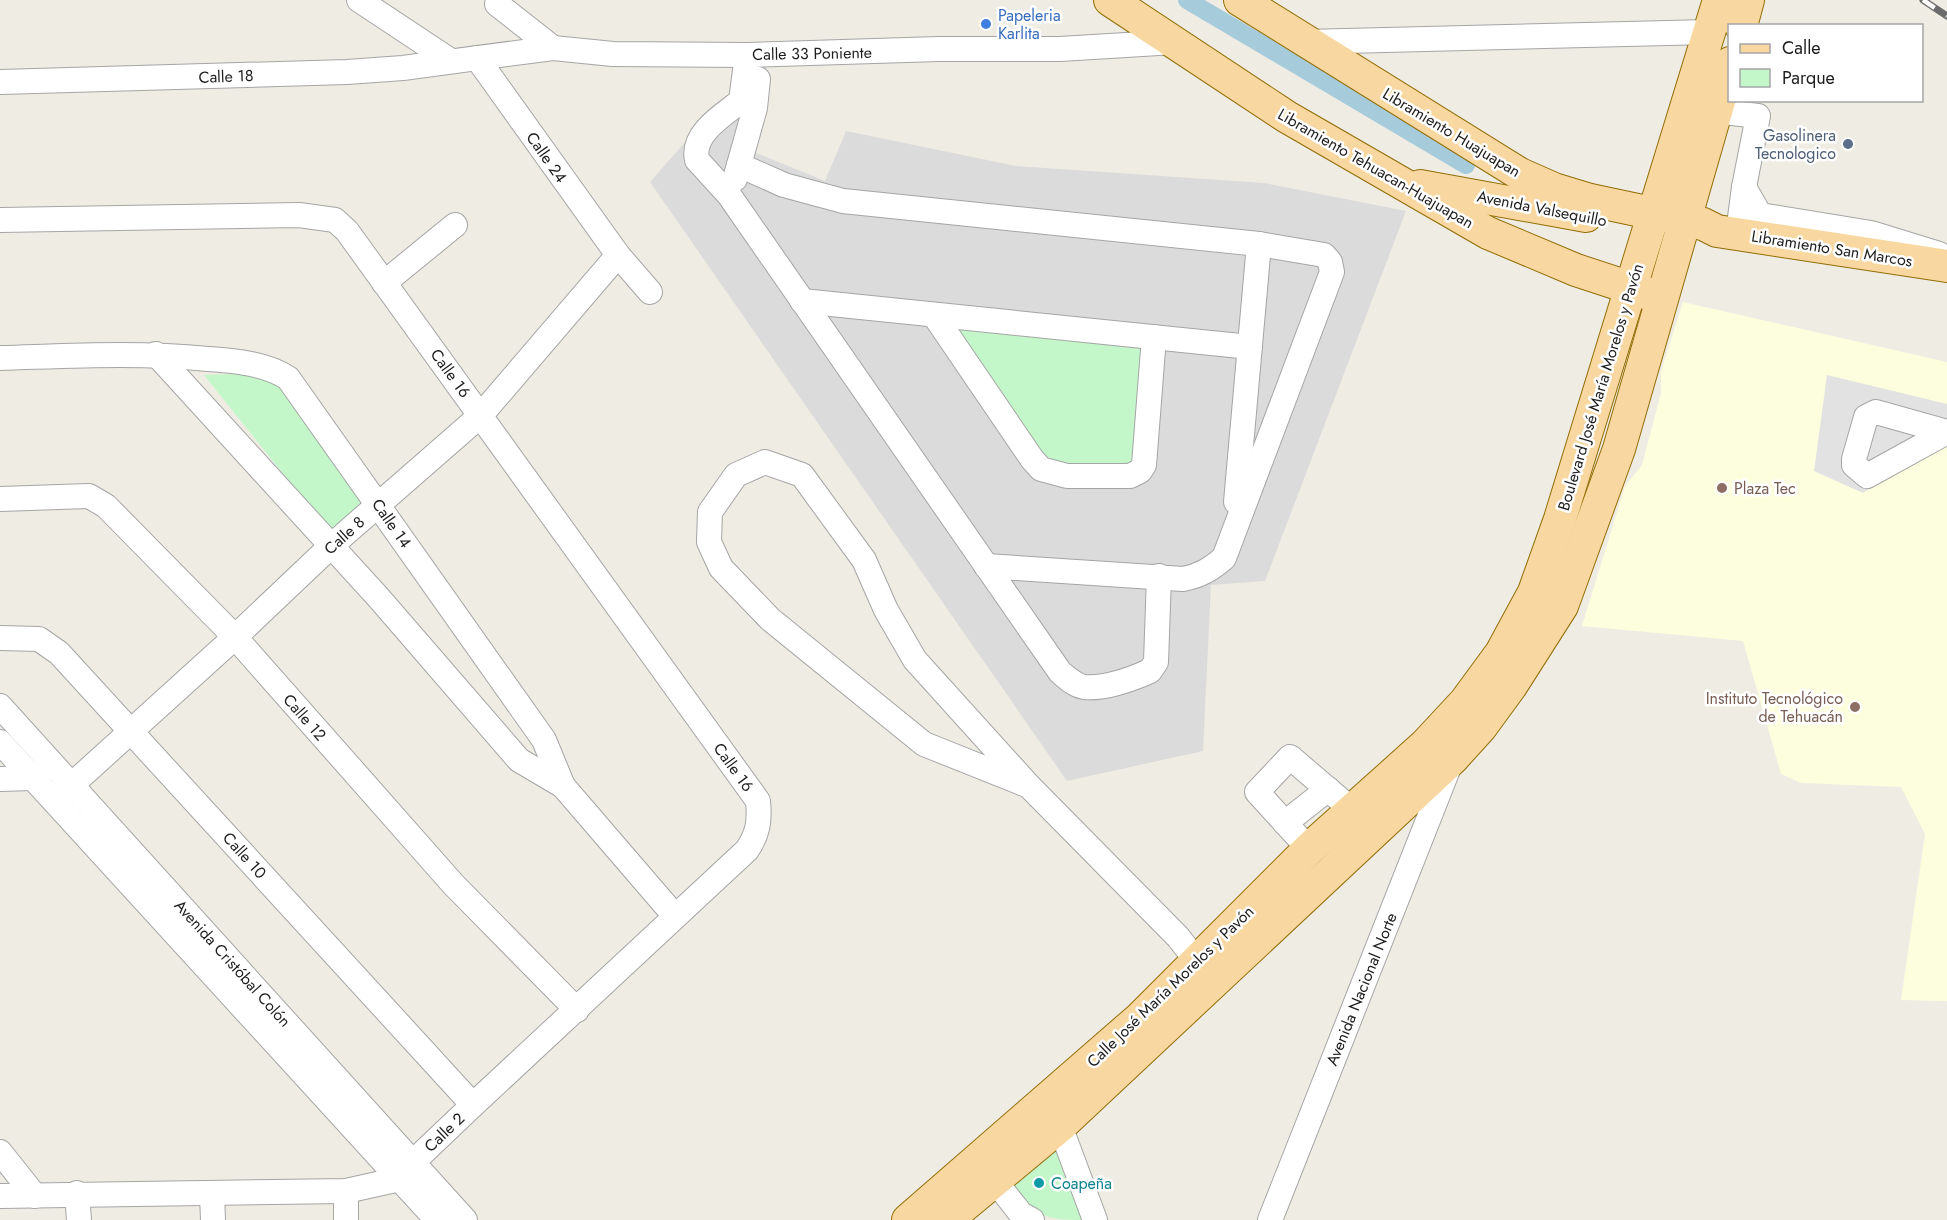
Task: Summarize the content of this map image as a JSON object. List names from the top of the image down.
{
  "streets": {
    "main road": [
      "Libramiento Huajuapan",
      "Libramiento Tehuacan-Huajuapan",
      "Avenida Valsequillo",
      "Libramiento San Marcos",
      "Boulevard José María Morelos y Pavón",
      "Calle José María Morelos y Pavón"
    ],
    "street": [
      "Calle 33 Poniente",
      "Calle 18",
      "Calle 24",
      "Calle 16",
      "Calle 14",
      "Calle 8",
      "Calle 12",
      "Calle 10",
      "Avenida Cristóbal Colón",
      "Avenida Nacional Norte",
      "Calle 2"
    ]
  },
  "crossings": [
    ["Calle 33 Poniente", "Calle 18"],
    ["Calle 33 Poniente", "Calle 24"],
    ["Calle 33 Poniente", "Libramiento Tehuacan-Huajuapan"],
    ["Libramiento Huajuapan", "Avenida Valsequillo"],
    ["Calle 24", "Calle 8"],
    ["Libramiento Tehuacan-Huajuapan", "Avenida Valsequillo"],
    ["Libramiento Tehuacan-Huajuapan", "Boulevard José María Morelos y Pavón"],
    ["Avenida Valsequillo", "Libramiento San Marcos"],
    ["Avenida Valsequillo", "Boulevard José María Morelos y Pavón"],
    ["Libramiento San Marcos", "Boulevard José María Morelos y Pavón"],
    ["Calle 16", "Calle 8"],
    ["Calle 16", "Calle 2"],
    ["Boulevard José María Morelos y Pavón", "Calle José María Morelos y Pavón"],
    ["Boulevard José María Morelos y Pavón", "Avenida Nacional Norte"],
    ["Calle 14", "Calle 8"],
    ["Calle 14", "Calle 2"],
    ["Calle 8", "Calle 12"],
    ["Calle 8", "Calle 10"],
    ["Calle 8", "Avenida Cristóbal Colón"],
    ["Calle 12", "Calle 2"],
    ["Calle 10", "Calle 2"],
    ["Avenida Cristóbal Colón", "Calle 2"],
    ["Calle José María Morelos y Pavón", "Avenida Nacional Norte"]
  ],
  "places": [
    "Papeleria Karlita",
    "Gasolinera Tecnologico",
    "Plaza Tec",
    "Instituto Tecnológico de Tehuacán",
    "Coapeña"
  ],
  "legend": ["Calle", "Parque"]
}
